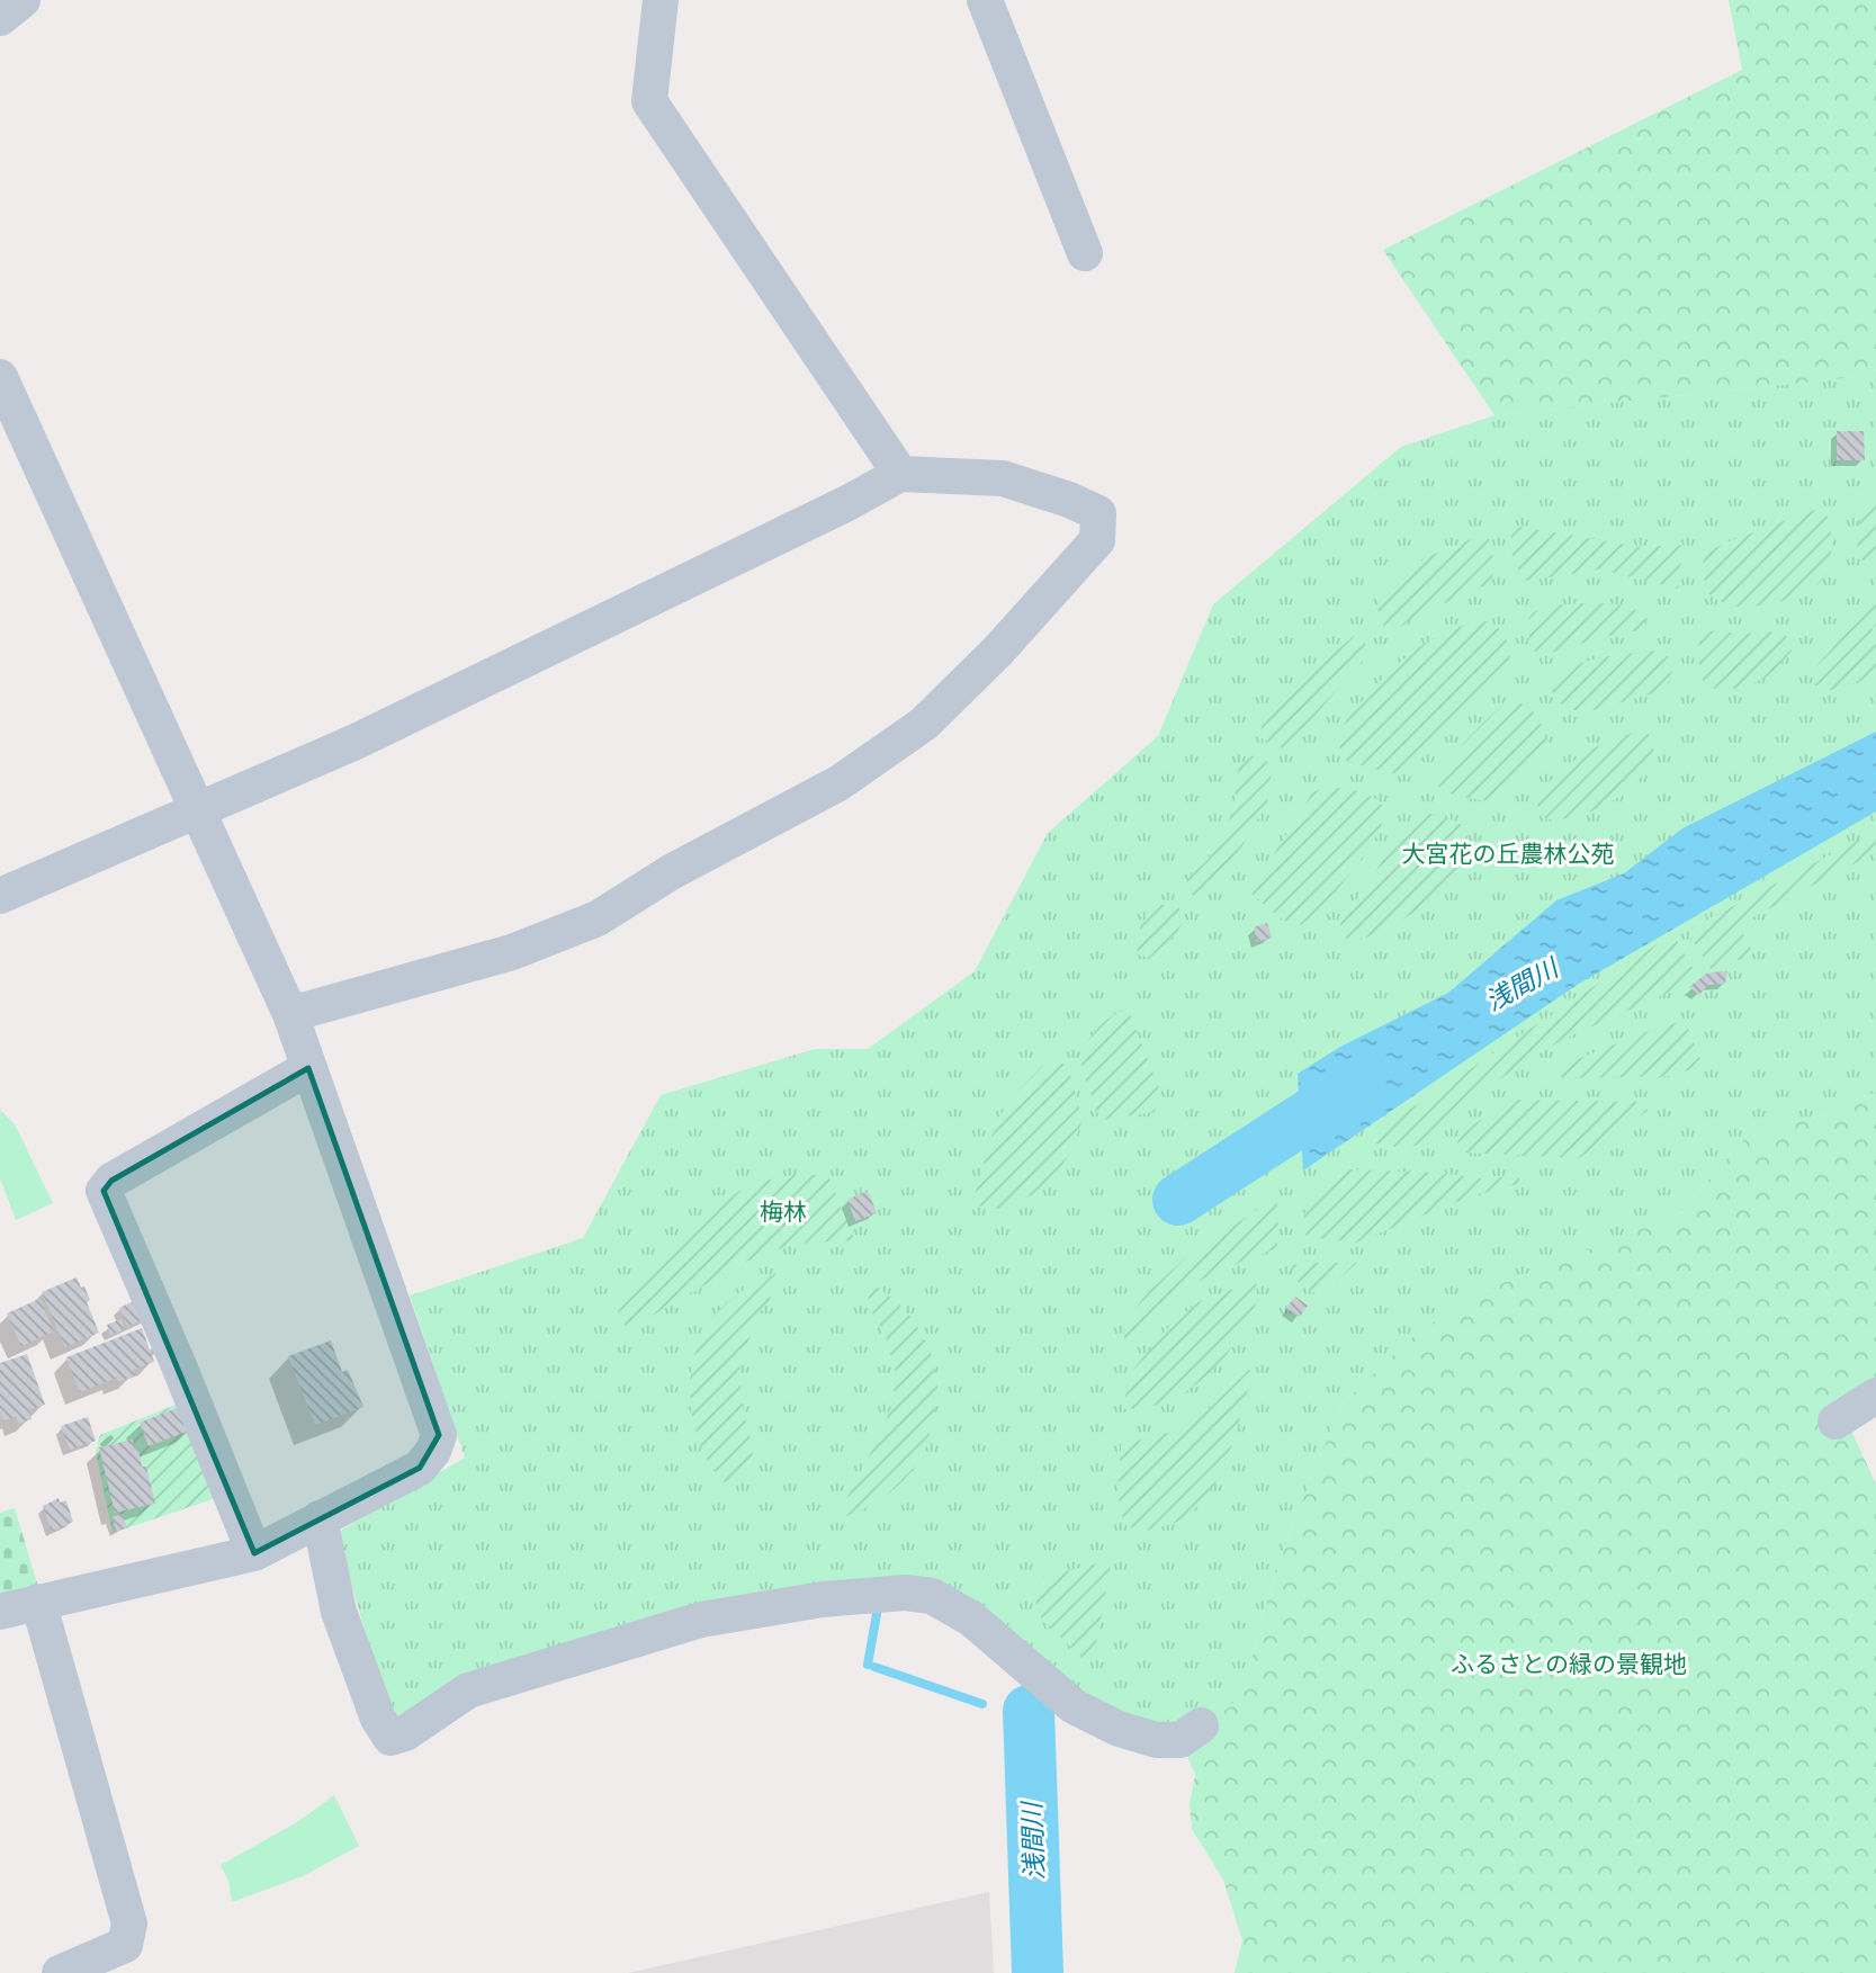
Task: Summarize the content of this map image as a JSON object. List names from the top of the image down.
{
  "water": ["浅間川"],
  "parks": ["大宮花の丘農林公苑", "梅林", "ふるさとの緑の景観地"]
}
